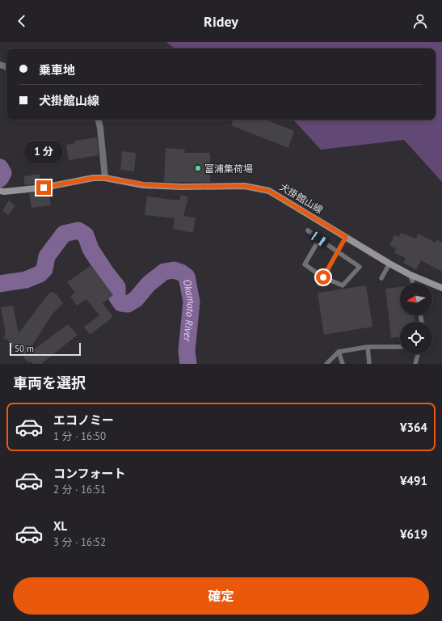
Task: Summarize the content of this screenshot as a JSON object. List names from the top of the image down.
{
  "streets": {
    "main road": ["犬掛館山線"]
  },
  "water": ["Okamoto River"],
  "places": ["富浦集荷場"],
  "scale_bar": "50 m",
  "north": "left",
  "page": {
    "header": "Ridey",
    "banner": ["乗車地", "犬掛館山線"],
    "bubble": "1 分",
    "scale": "50 m",
    "heading": "車両を選択",
    "list": [
      {
        "name": "エコノミー",
        "note": "1 分 · 16:50",
        "value": "¥364"
      },
      {
        "name": "コンフォート",
        "note": "2 分 · 16:51",
        "value": "¥491"
      },
      {
        "name": "XL",
        "note": "3 分 · 16:52",
        "value": "¥619"
      }
    ],
    "buttons": "確定"
  }
}
